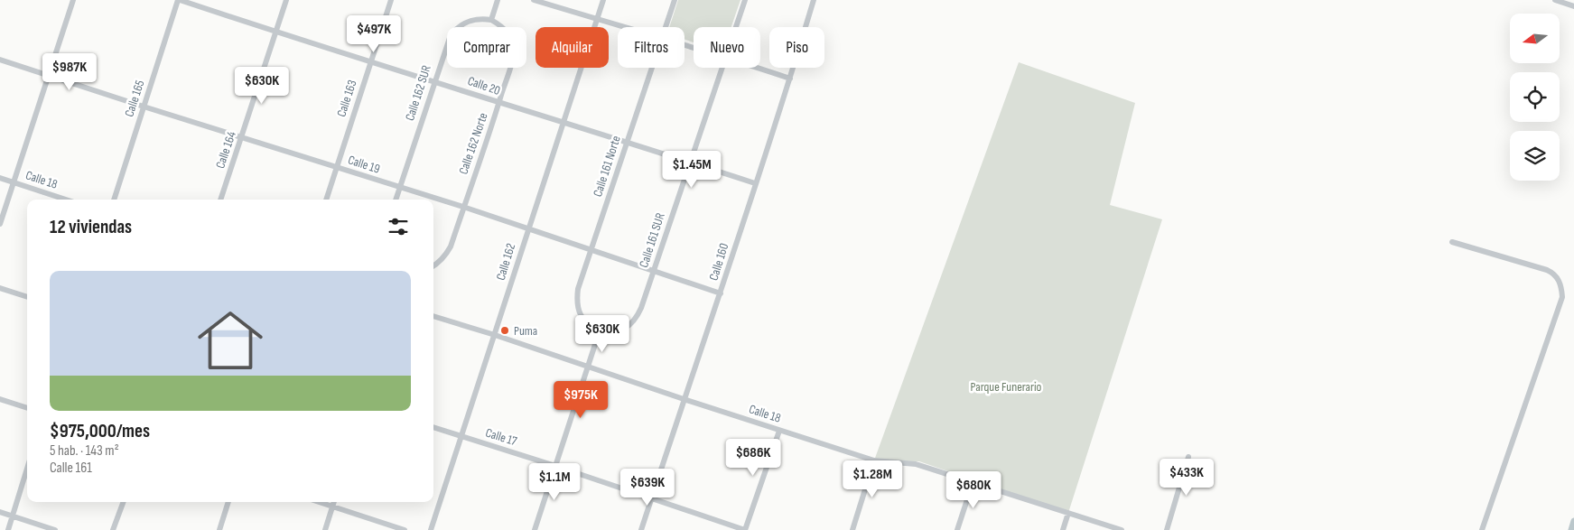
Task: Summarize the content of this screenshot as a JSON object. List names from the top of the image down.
{
  "streets": {
    "street": [
      "Calle 20",
      "Calle 162 SUR",
      "Calle 165",
      "Calle 163",
      "Calle 162 Norte",
      "Calle 164",
      "Calle 19",
      "Calle 161 Norte",
      "Calle 18",
      "Calle 161 SUR",
      "Calle 162",
      "Calle 160",
      "Calle 17"
    ]
  },
  "crossings": [
    ["Calle 20", "Calle 162 SUR"],
    ["Calle 20", "Calle 165"],
    ["Calle 20", "Calle 163"],
    ["Calle 20", "Calle 162 Norte"],
    ["Calle 20", "Calle 164"],
    ["Calle 20", "Calle 161 Norte"],
    ["Calle 20", "Calle 161 SUR"],
    ["Calle 20", "Calle 162"],
    ["Calle 20", "Calle 160"],
    ["Calle 162 SUR", "Calle 162 Norte"],
    ["Calle 162 SUR", "Calle 19"],
    ["Calle 165", "Calle 19"],
    ["Calle 163", "Calle 19"],
    ["Calle 162 Norte", "Calle 19"],
    ["Calle 164", "Calle 19"],
    ["Calle 19", "Calle 161 Norte"],
    ["Calle 19", "Calle 161 SUR"],
    ["Calle 19", "Calle 162"],
    ["Calle 19", "Calle 160"],
    ["Calle 161 Norte", "Calle 161 SUR"],
    ["Calle 18", "Calle 162"],
    ["Calle 18", "Calle 160"],
    ["Calle 162", "Calle 17"],
    ["Calle 160", "Calle 17"]
  ],
  "parks": ["Parque Funerario"],
  "places": ["Puma"],
  "north": "left",
  "page": {
    "price": [
      "$497K",
      "$987K",
      "$630K",
      "$1.45M",
      "$630K",
      "$975K",
      "$686K",
      "$433K",
      "$1.28M",
      "$1.1M",
      "$639K",
      "$680K"
    ],
    "chip": [
      "Comprar",
      "Alquilar",
      "Filtros",
      "Nuevo",
      "Piso"
    ],
    "heading": "12 viviendas",
    "list": [
      {
        "name": "$975,000/mes",
        "note": "5 hab. · 143 m² · Calle 161"
      }
    ]
  }
}
